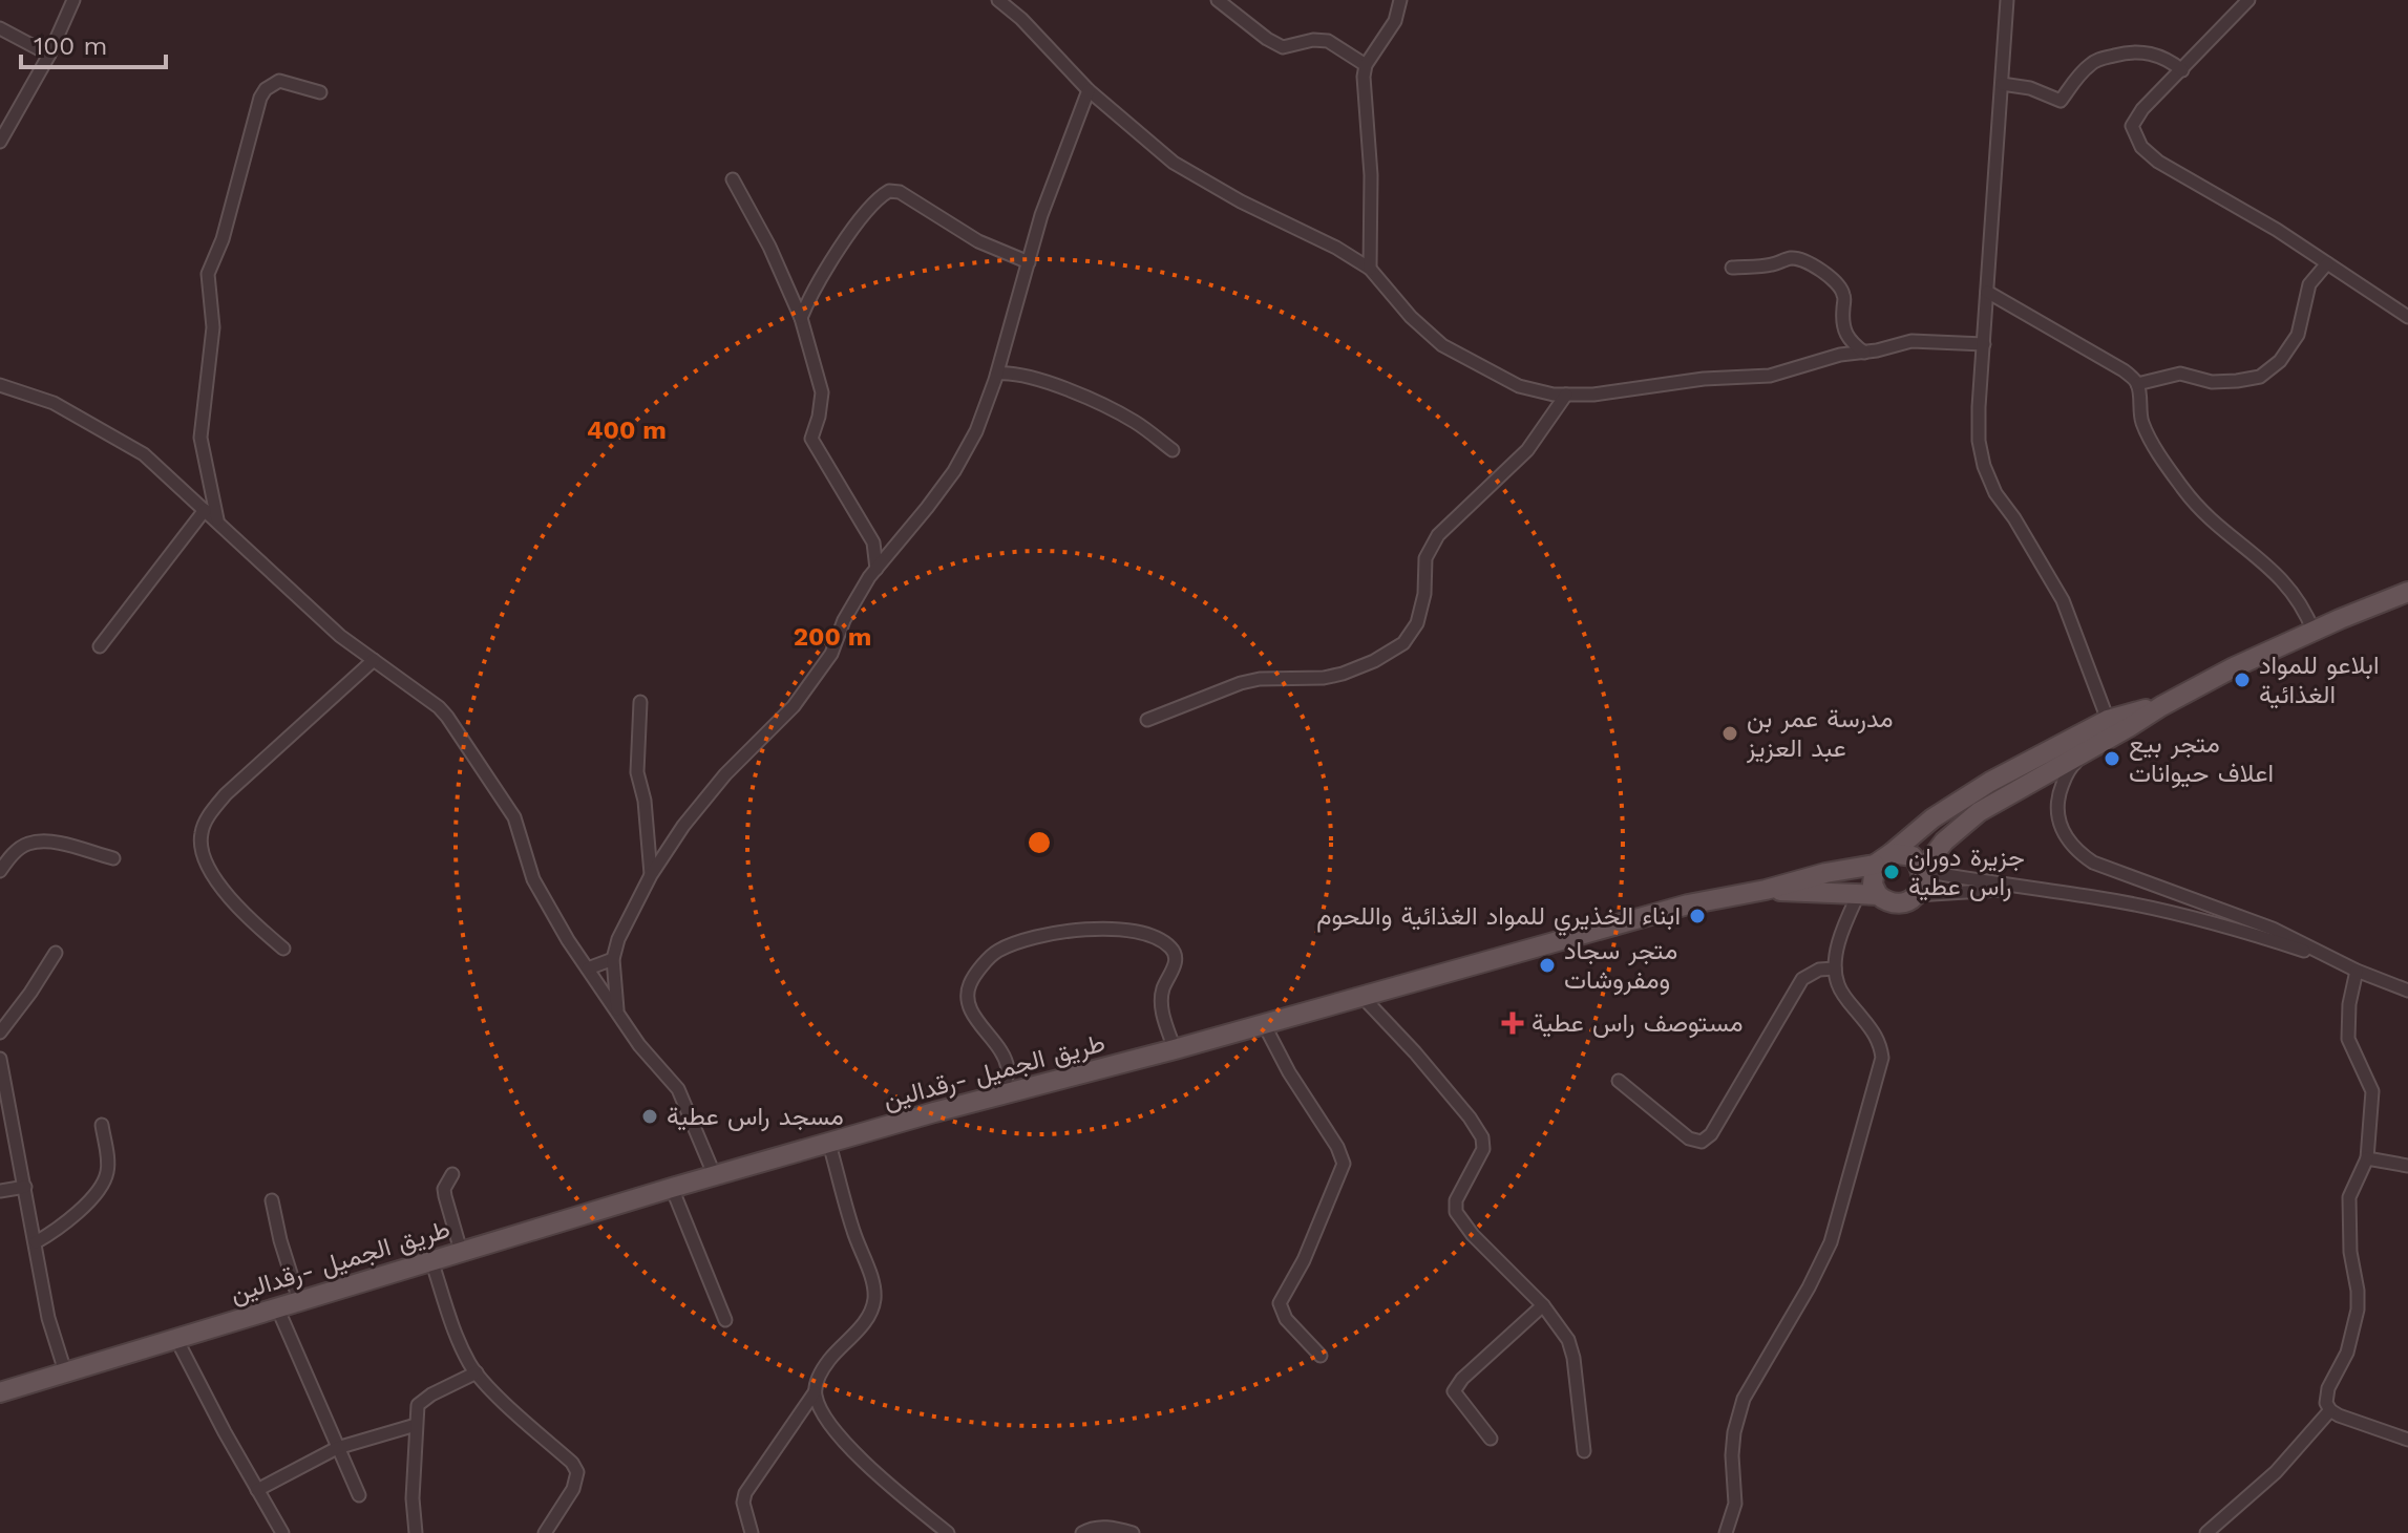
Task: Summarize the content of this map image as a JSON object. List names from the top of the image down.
{
  "streets": {
    "main road": ["طريق الجميل -رقدالين"]
  },
  "places": {
    "other": [
      "ابلاعو للمواد الغذائية",
      "مدرسة عمر بن عبد العزيز",
      "متجر بيع اعلاف حيوانات",
      "جزيرة دوران راس عطية",
      "ابناء الخذيري للمواد الغذائية واللحوم",
      "متجر سجاد ومفروشات",
      "مسجد راس عطية"
    ],
    "health": ["مستوصف راس عطية"]
  },
  "scale_bar": "100 m",
  "rings": ["400 m", "200 m"]
}
